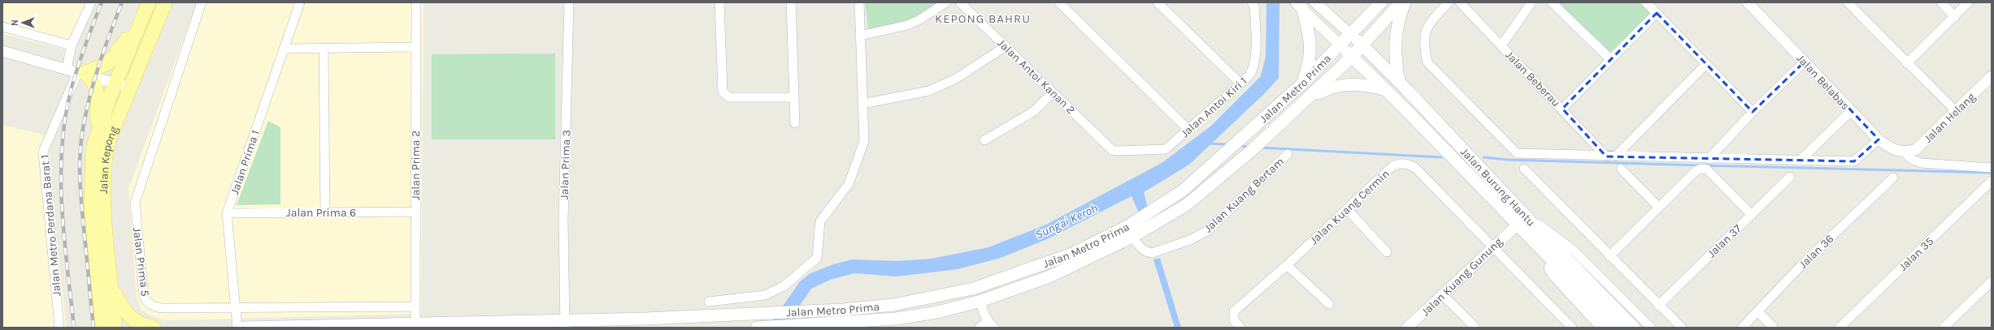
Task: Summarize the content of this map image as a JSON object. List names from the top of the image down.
{
  "streets": {
    "main road": ["Jalan Metro Prima", "Jalan Kepong", "Jalan Burung Hantu"],
    "street": [
      "Jalan Antoi Kanan 2",
      "Jalan Beberau",
      "Jalan Belabas",
      "Jalan Antoi Kiri 1",
      "Jalan Helang",
      "Jalan Prima 1",
      "Jalan Prima 3",
      "Jalan Prima 2",
      "Jalan Kuang Bertam",
      "Jalan Kuang Cermin",
      "Jalan Prima 6",
      "Jalan Metro Perdana Barat 1",
      "Jalan 37",
      "Jalan 36",
      "Jalan 35",
      "Jalan Prima 5",
      "Jalan Kuang Gunung"
    ]
  },
  "crossings": [
    ["Jalan Antoi Kanan 2", "Jalan Antoi Kiri 1"],
    ["Jalan Belabas", "Jalan Helang"],
    ["Jalan Metro Prima", "Jalan Prima 3"],
    ["Jalan Metro Prima", "Jalan Prima 2"],
    ["Jalan Metro Prima", "Jalan Burung Hantu"],
    ["Jalan Metro Prima", "Jalan Kuang Bertam"],
    ["Jalan Prima 1", "Jalan Prima 6"],
    ["Jalan Prima 1", "Jalan Prima 5"],
    ["Jalan Prima 2", "Jalan Prima 6"],
    ["Jalan Prima 2", "Jalan Prima 5"],
    ["Jalan Burung Hantu", "Jalan Kuang Gunung"],
    ["Jalan Kuang Cermin", "Jalan Kuang Gunung"]
  ],
  "districts": ["KEPONG BAHRU"],
  "water": ["Sungai Keroh"],
  "north": "left"
}
